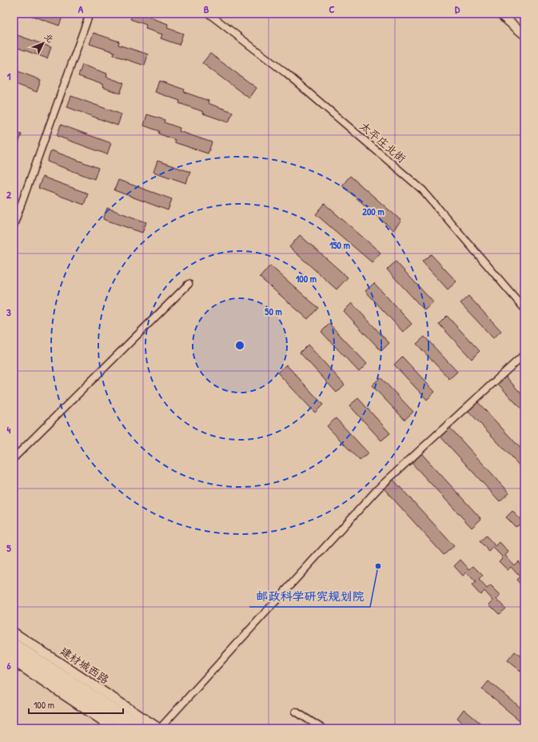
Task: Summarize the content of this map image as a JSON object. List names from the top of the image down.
{
  "streets": {
    "street": ["太平庄北街", "建材城西路"]
  },
  "places": ["邮政科学研究规划院"],
  "scale_bar": "100 m",
  "north": "top right",
  "grid": {
    "columns": [
      "A",
      "B",
      "C",
      "D"
    ],
    "rows": [
      "1",
      "2",
      "3",
      "4",
      "5",
      "6"
    ]
  },
  "rings": [
    "200 m",
    "150 m",
    "100 m",
    "50 m"
  ]
}
